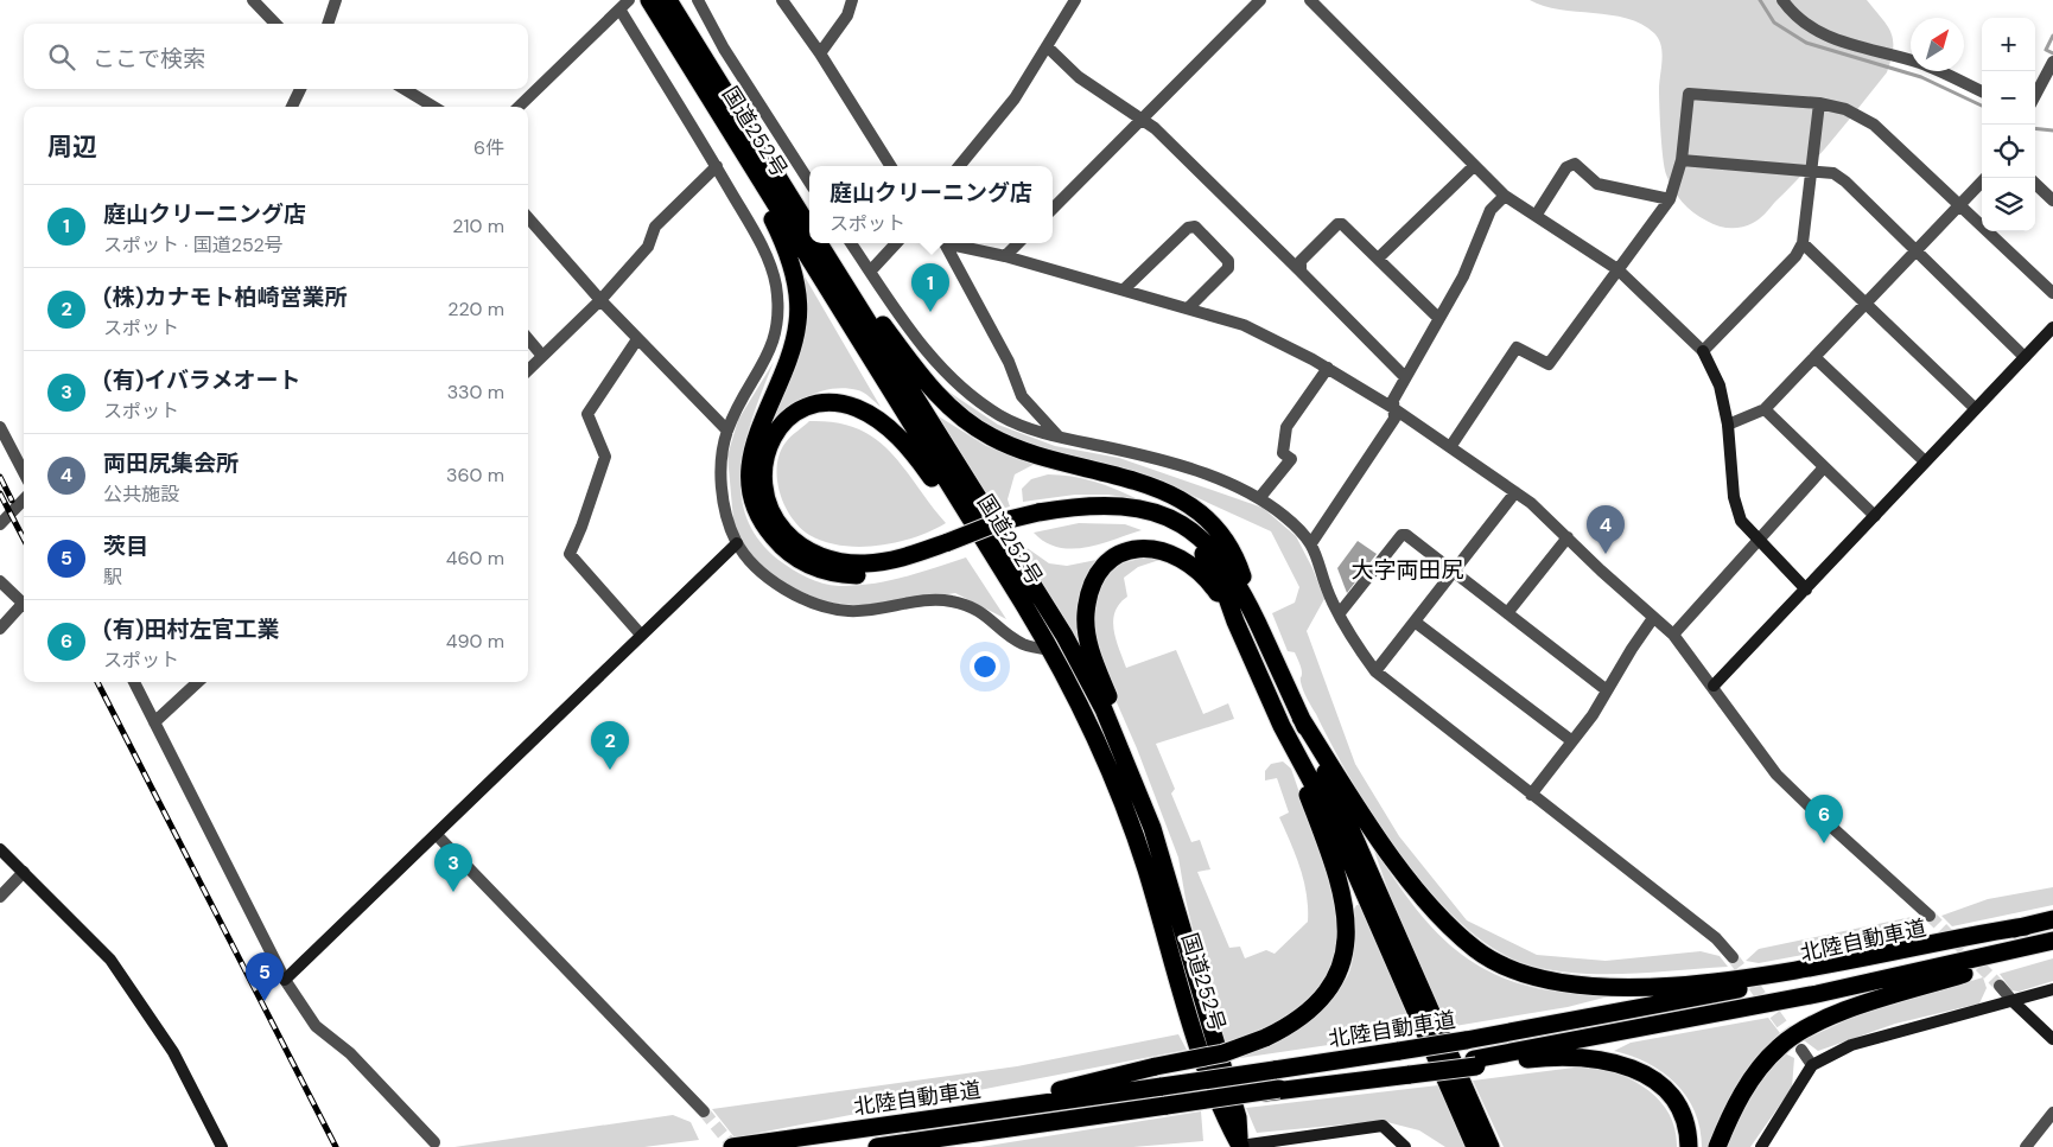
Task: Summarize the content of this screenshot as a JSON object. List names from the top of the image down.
{
  "streets": {
    "highway": ["国道252号", "北陸自動車道"]
  },
  "districts": ["大字両田尻"],
  "north": "top right",
  "page": {
    "map_buttons": ["+", "−"],
    "search": "ここで検索",
    "heading": ["周辺", "6件"],
    "popup": ["庭山クリーニング店", "スポット"],
    "list": [
      {
        "mark": "1",
        "name": "庭山クリーニング店",
        "note": "スポット · 国道252号",
        "value": "210 m"
      },
      {
        "mark": "2",
        "name": "(株)カナモト柏崎営業所",
        "note": "スポット",
        "value": "220 m"
      },
      {
        "mark": "3",
        "name": "(有)イバラメオート",
        "note": "スポット",
        "value": "330 m"
      },
      {
        "mark": "4",
        "name": "両田尻集会所",
        "note": "公共施設",
        "value": "360 m"
      },
      {
        "mark": "5",
        "name": "茨目",
        "note": "駅",
        "value": "460 m"
      },
      {
        "mark": "6",
        "name": "(有)田村左官工業",
        "note": "スポット",
        "value": "490 m"
      }
    ],
    "pins": [
      "1",
      "4",
      "2",
      "6",
      "3",
      "5"
    ]
  }
}
